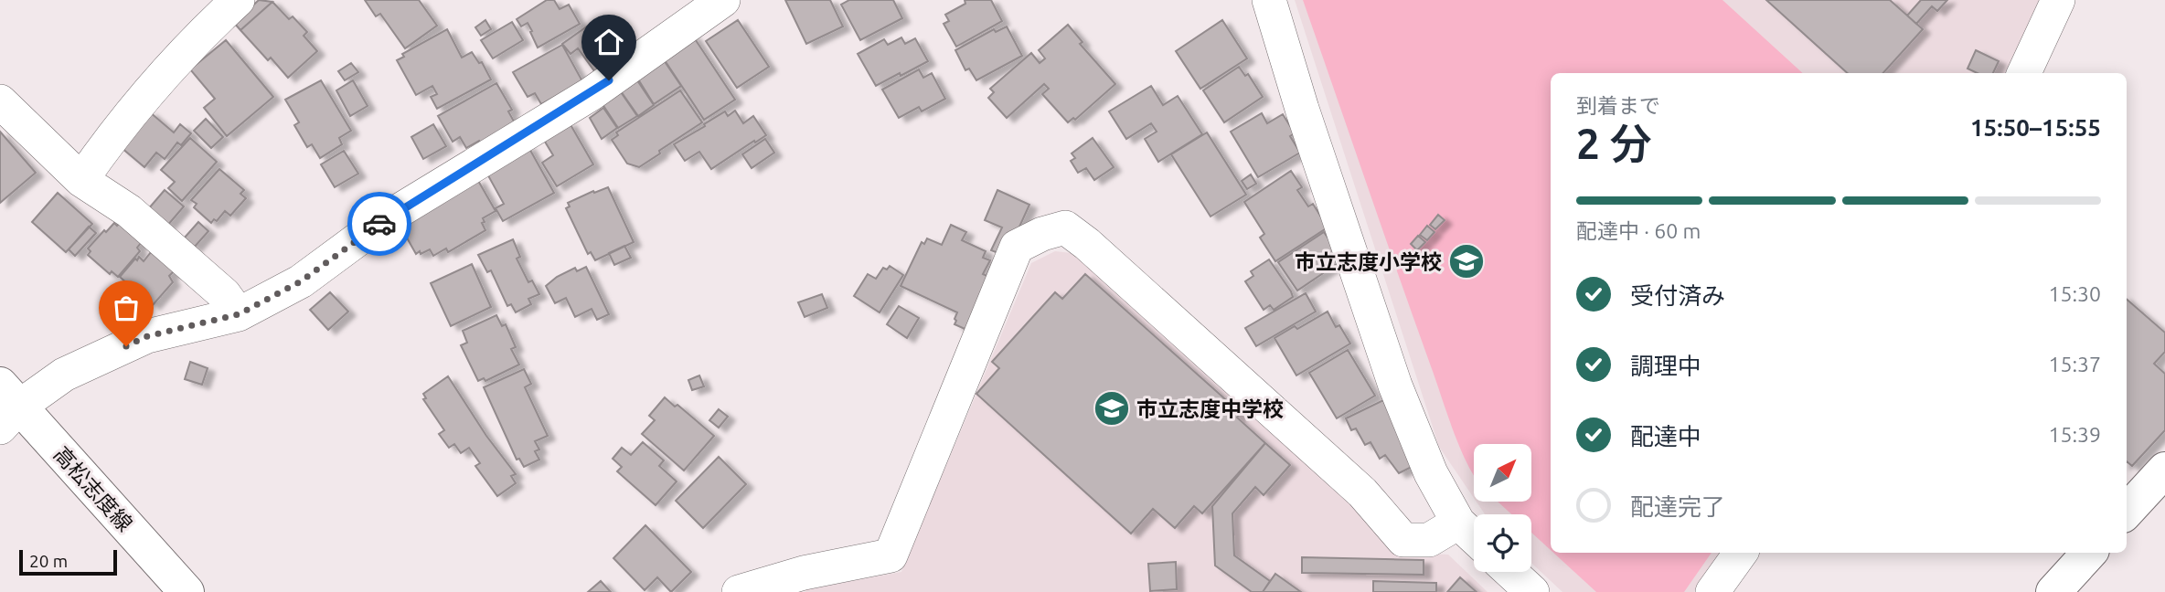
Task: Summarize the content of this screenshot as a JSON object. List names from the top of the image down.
{
  "streets": {
    "main road": ["高松志度線"]
  },
  "places": {
    "school or university": ["市立志度小学校", "市立志度中学校"]
  },
  "scale_bar": "20 m",
  "north": "top right",
  "page": {
    "heading": ["2 分", "到着まで", "15:50–15:55"],
    "bar": "配達中 · 60 m",
    "list": [
      ["受付済み", "15:30"],
      ["調理中", "15:37"],
      ["配達中", "15:39"],
      "配達完了"
    ],
    "scale": "20 m"
  }
}
